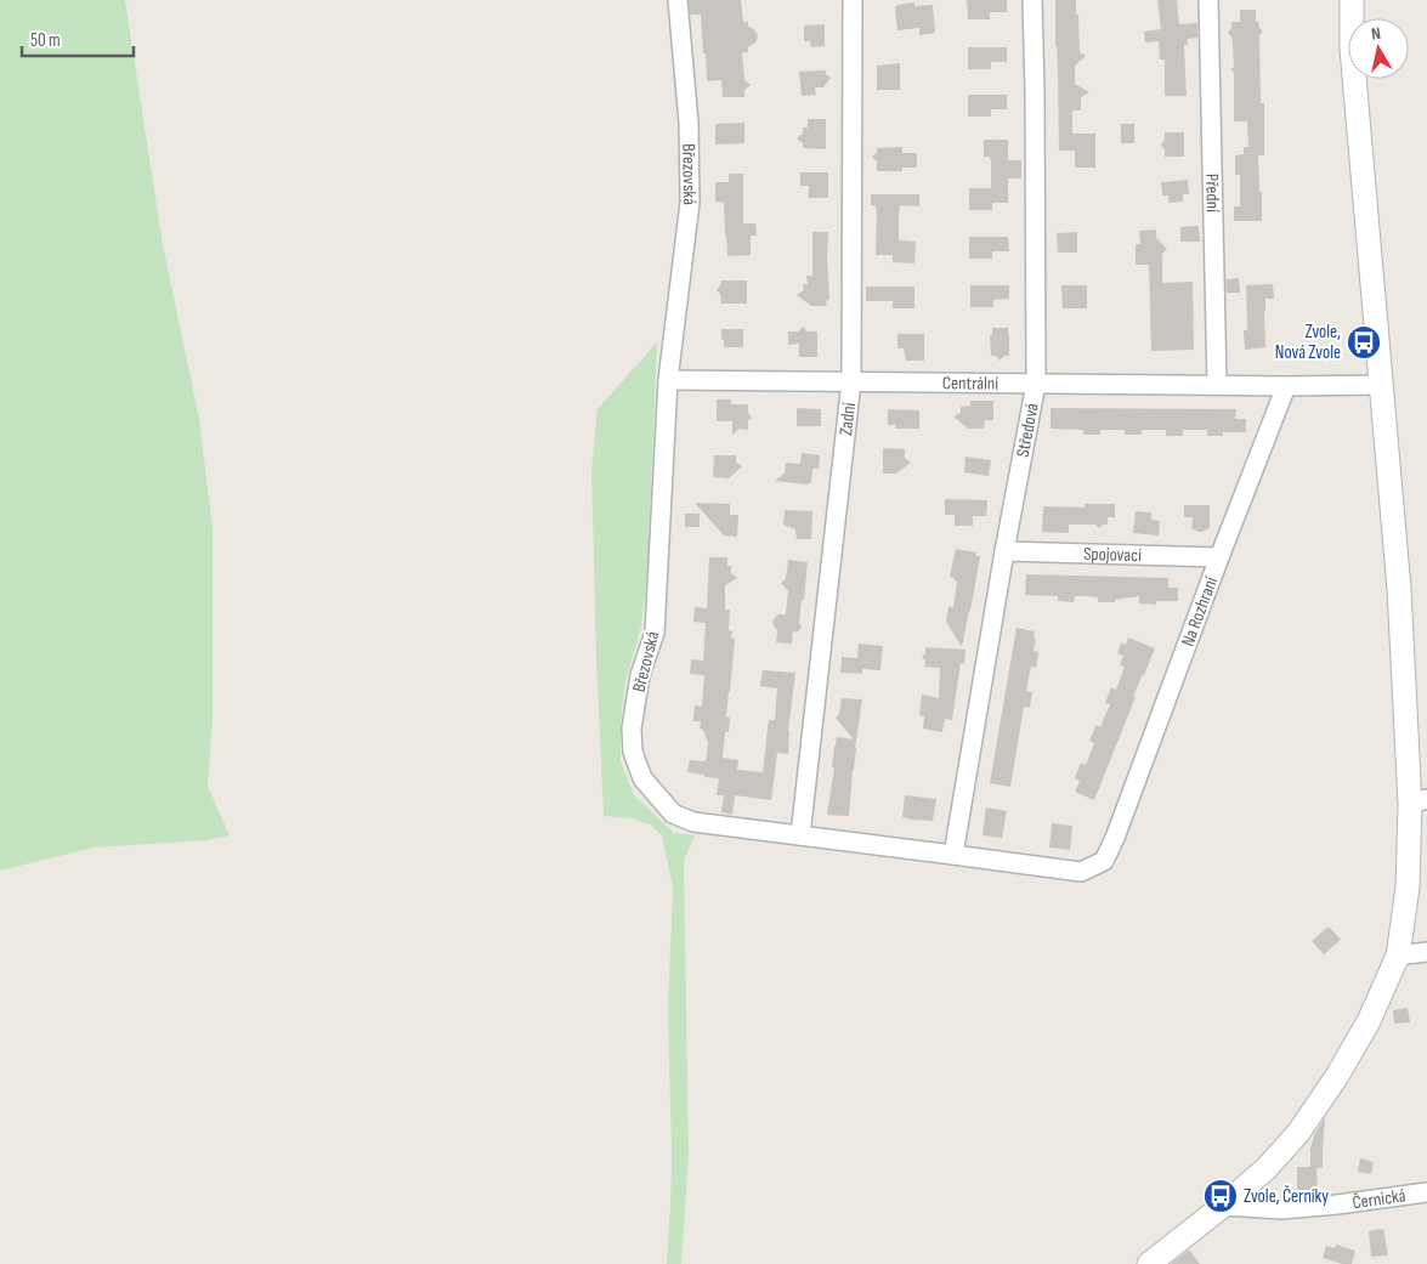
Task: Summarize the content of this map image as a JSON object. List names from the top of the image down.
{
  "streets": {
    "street": [
      "Březovská",
      "Přední",
      "Centrální",
      "Zadní",
      "Středová",
      "Spojovací",
      "Na Rozhraní",
      "Černická"
    ]
  },
  "crossings": [
    ["Březovská", "Centrální"],
    ["Březovská", "Zadní"],
    ["Březovská", "Středová"],
    ["Březovská", "Na Rozhraní"],
    ["Přední", "Centrální"],
    ["Centrální", "Zadní"],
    ["Centrální", "Středová"],
    ["Centrální", "Na Rozhraní"],
    ["Středová", "Spojovací"],
    ["Spojovací", "Na Rozhraní"]
  ],
  "places": {
    "bus stop": ["Zvole, Nová Zvole", "Zvole, Černíky"]
  },
  "scale_bar": "50 m",
  "north": "top"
}
